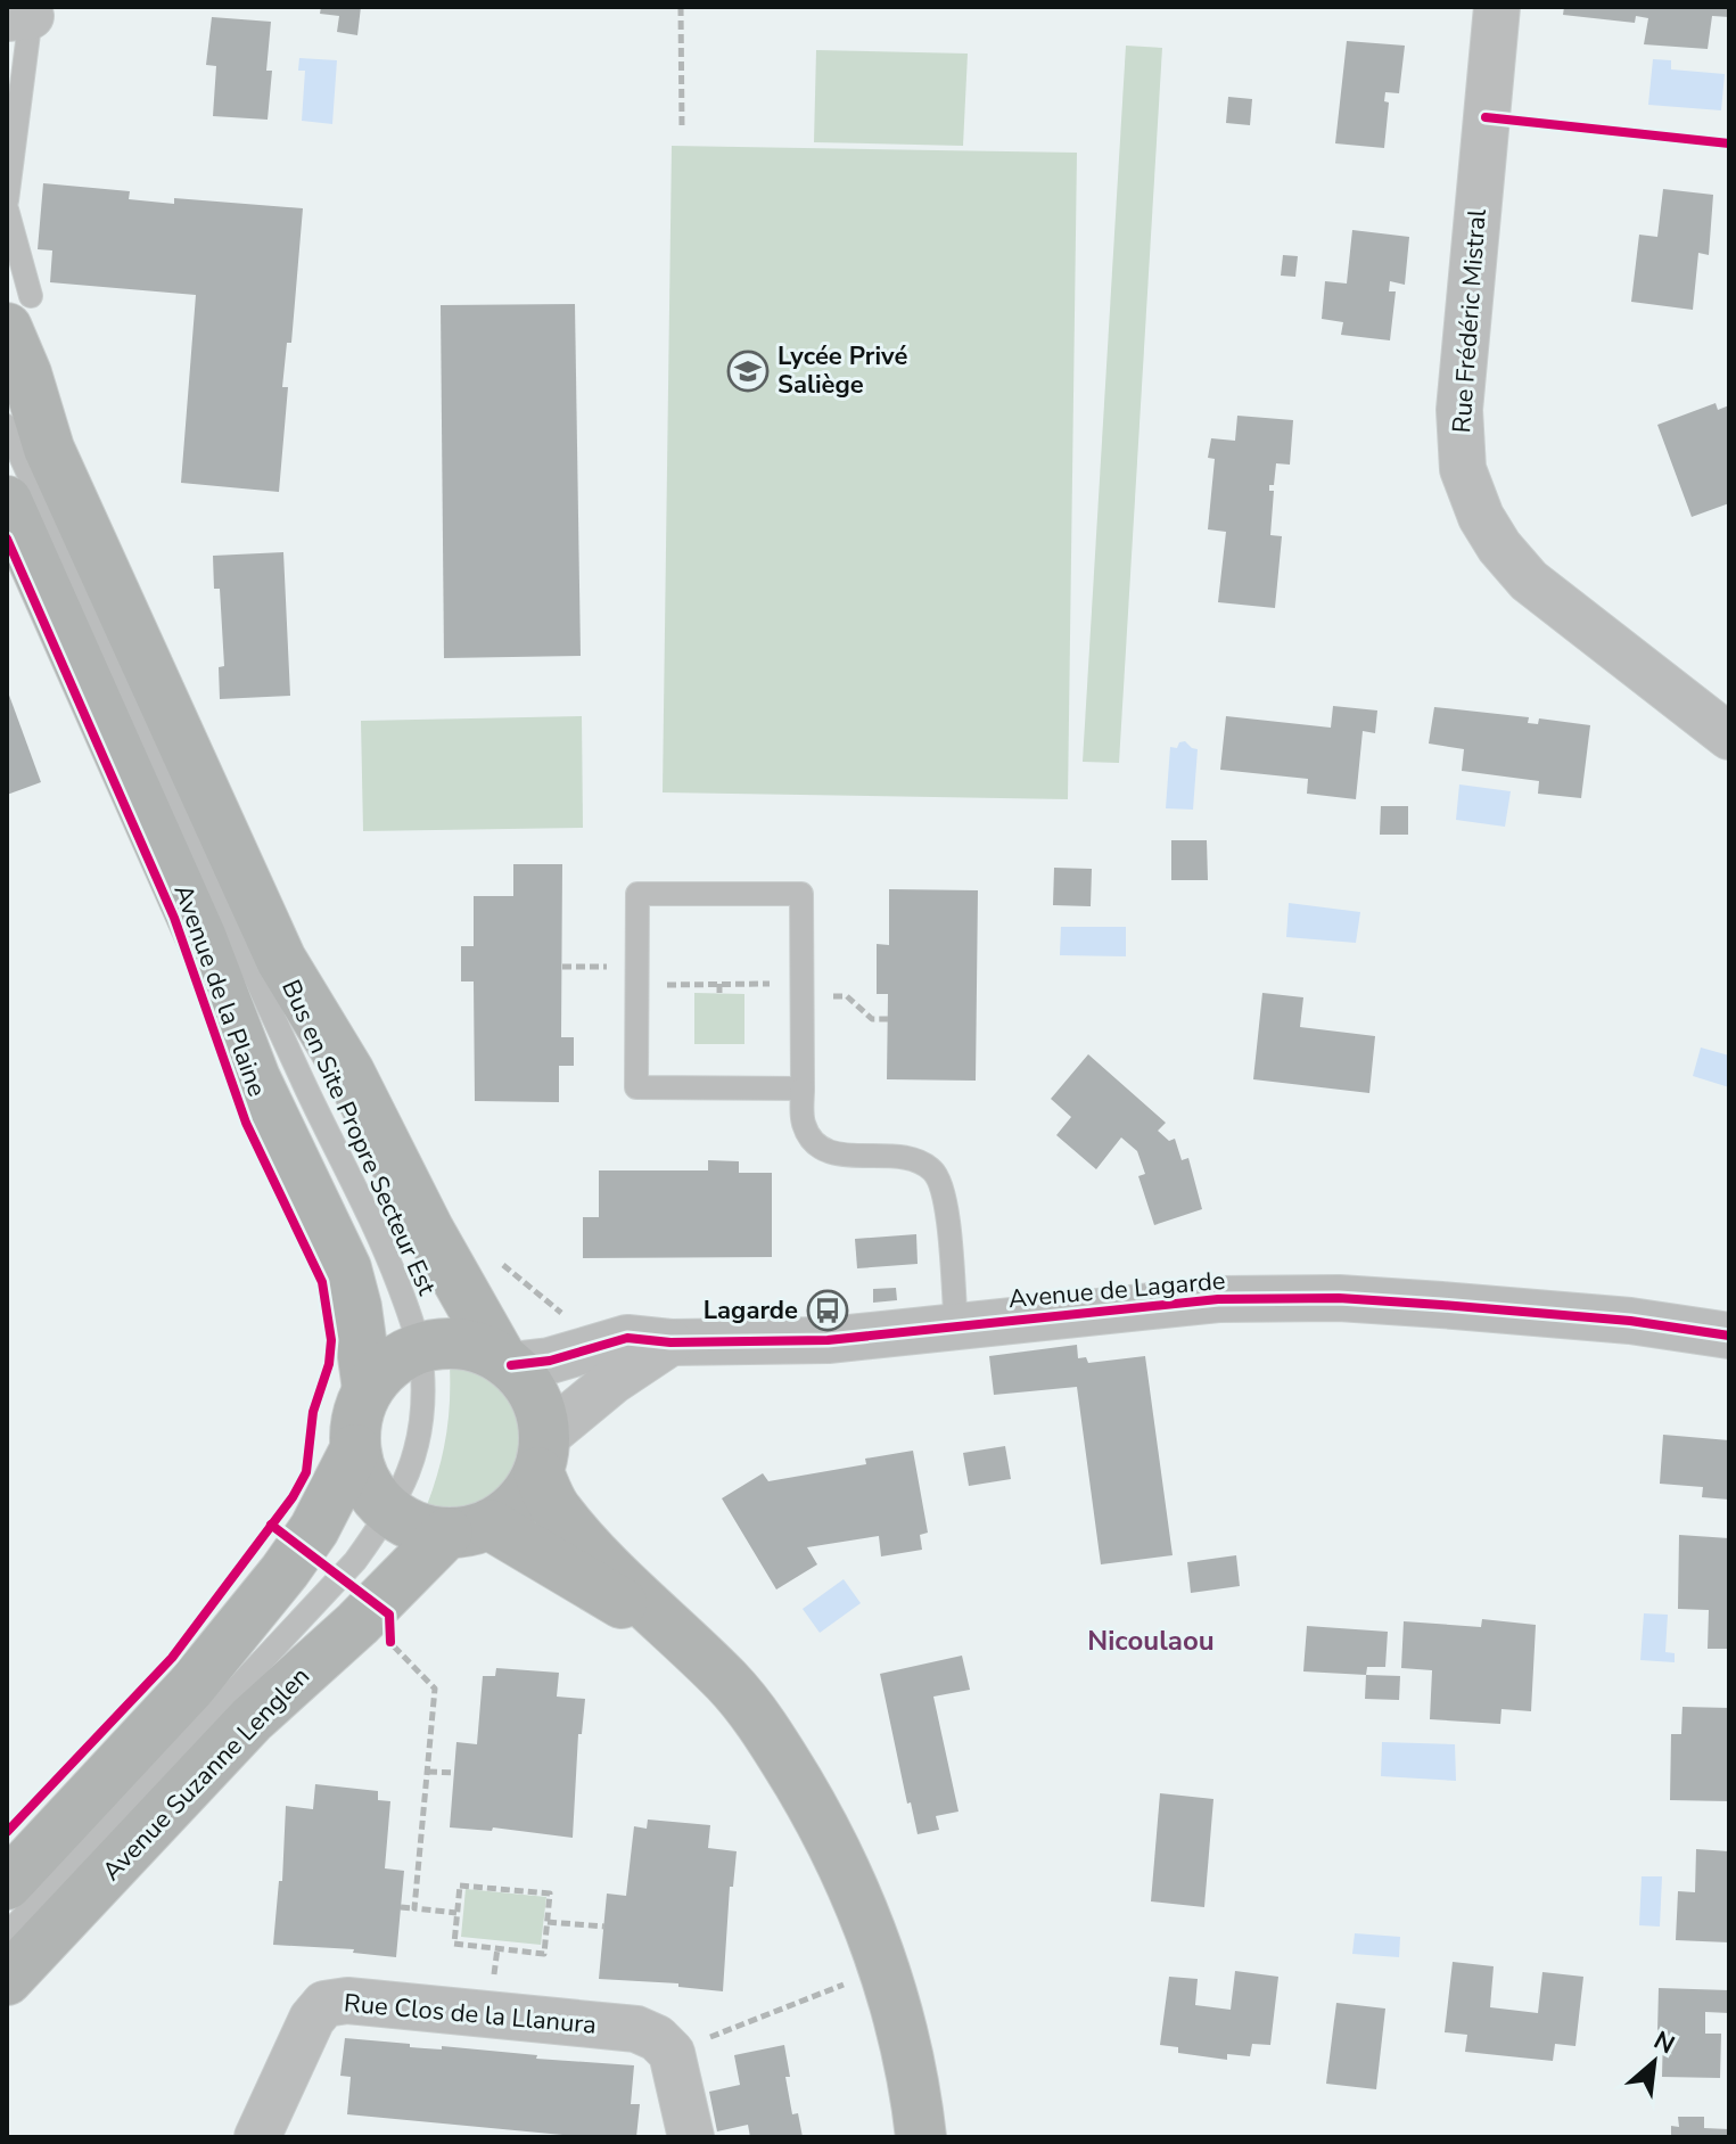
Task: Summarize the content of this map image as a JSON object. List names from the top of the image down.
{
  "streets": {
    "street": [
      "Rue Frédéric Mistral",
      "Avenue de la Plaine",
      "Avenue de Lagarde",
      "Avenue Suzanne Lenglen",
      "Rue Clos de la Llanura"
    ],
    "lane": ["Bus en Site Propre Secteur Est"]
  },
  "districts": ["Nicoulaou"],
  "places": {
    "school or university": ["Lycée Privé Saliège"],
    "bus stop": ["Lagarde"]
  },
  "north": "top right"
}
